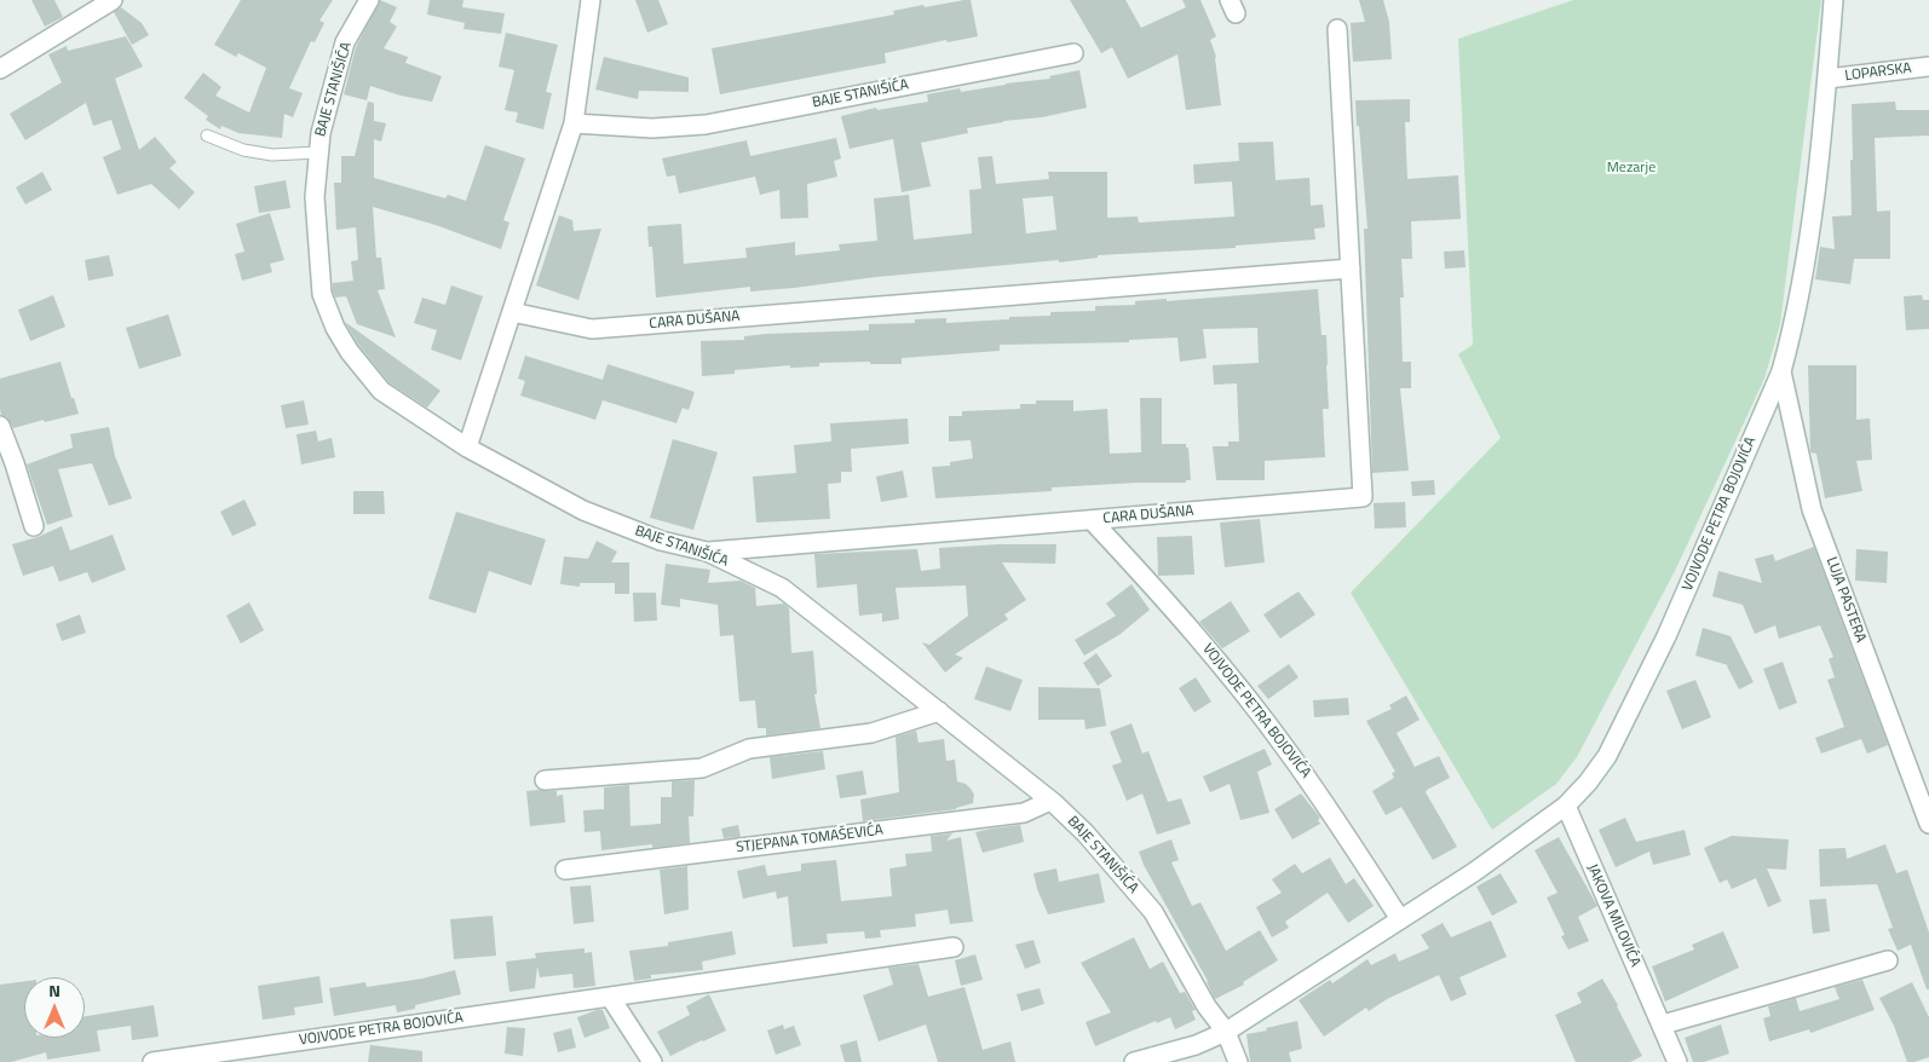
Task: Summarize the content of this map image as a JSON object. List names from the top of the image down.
{
  "streets": {
    "street": [
      "LOPARSKA",
      "BAJE STANIŠIĆA",
      "CARA DUŠANA",
      "VOJVODE PETRA BOJOVIĆA",
      "LUJA PASTERA",
      "STJEPANA TOMAŠEVIĆA",
      "JAKOVA MILOVIĆA"
    ]
  },
  "crossings": [
    ["LOPARSKA", "VOJVODE PETRA BOJOVIĆA"],
    ["BAJE STANIŠIĆA", "CARA DUŠANA"],
    ["BAJE STANIŠIĆA", "VOJVODE PETRA BOJOVIĆA"],
    ["BAJE STANIŠIĆA", "STJEPANA TOMAŠEVIĆA"],
    ["CARA DUŠANA", "VOJVODE PETRA BOJOVIĆA"],
    ["VOJVODE PETRA BOJOVIĆA", "LUJA PASTERA"],
    ["VOJVODE PETRA BOJOVIĆA", "JAKOVA MILOVIĆA"]
  ],
  "parks": ["Mezarje"],
  "north": "top"
}
